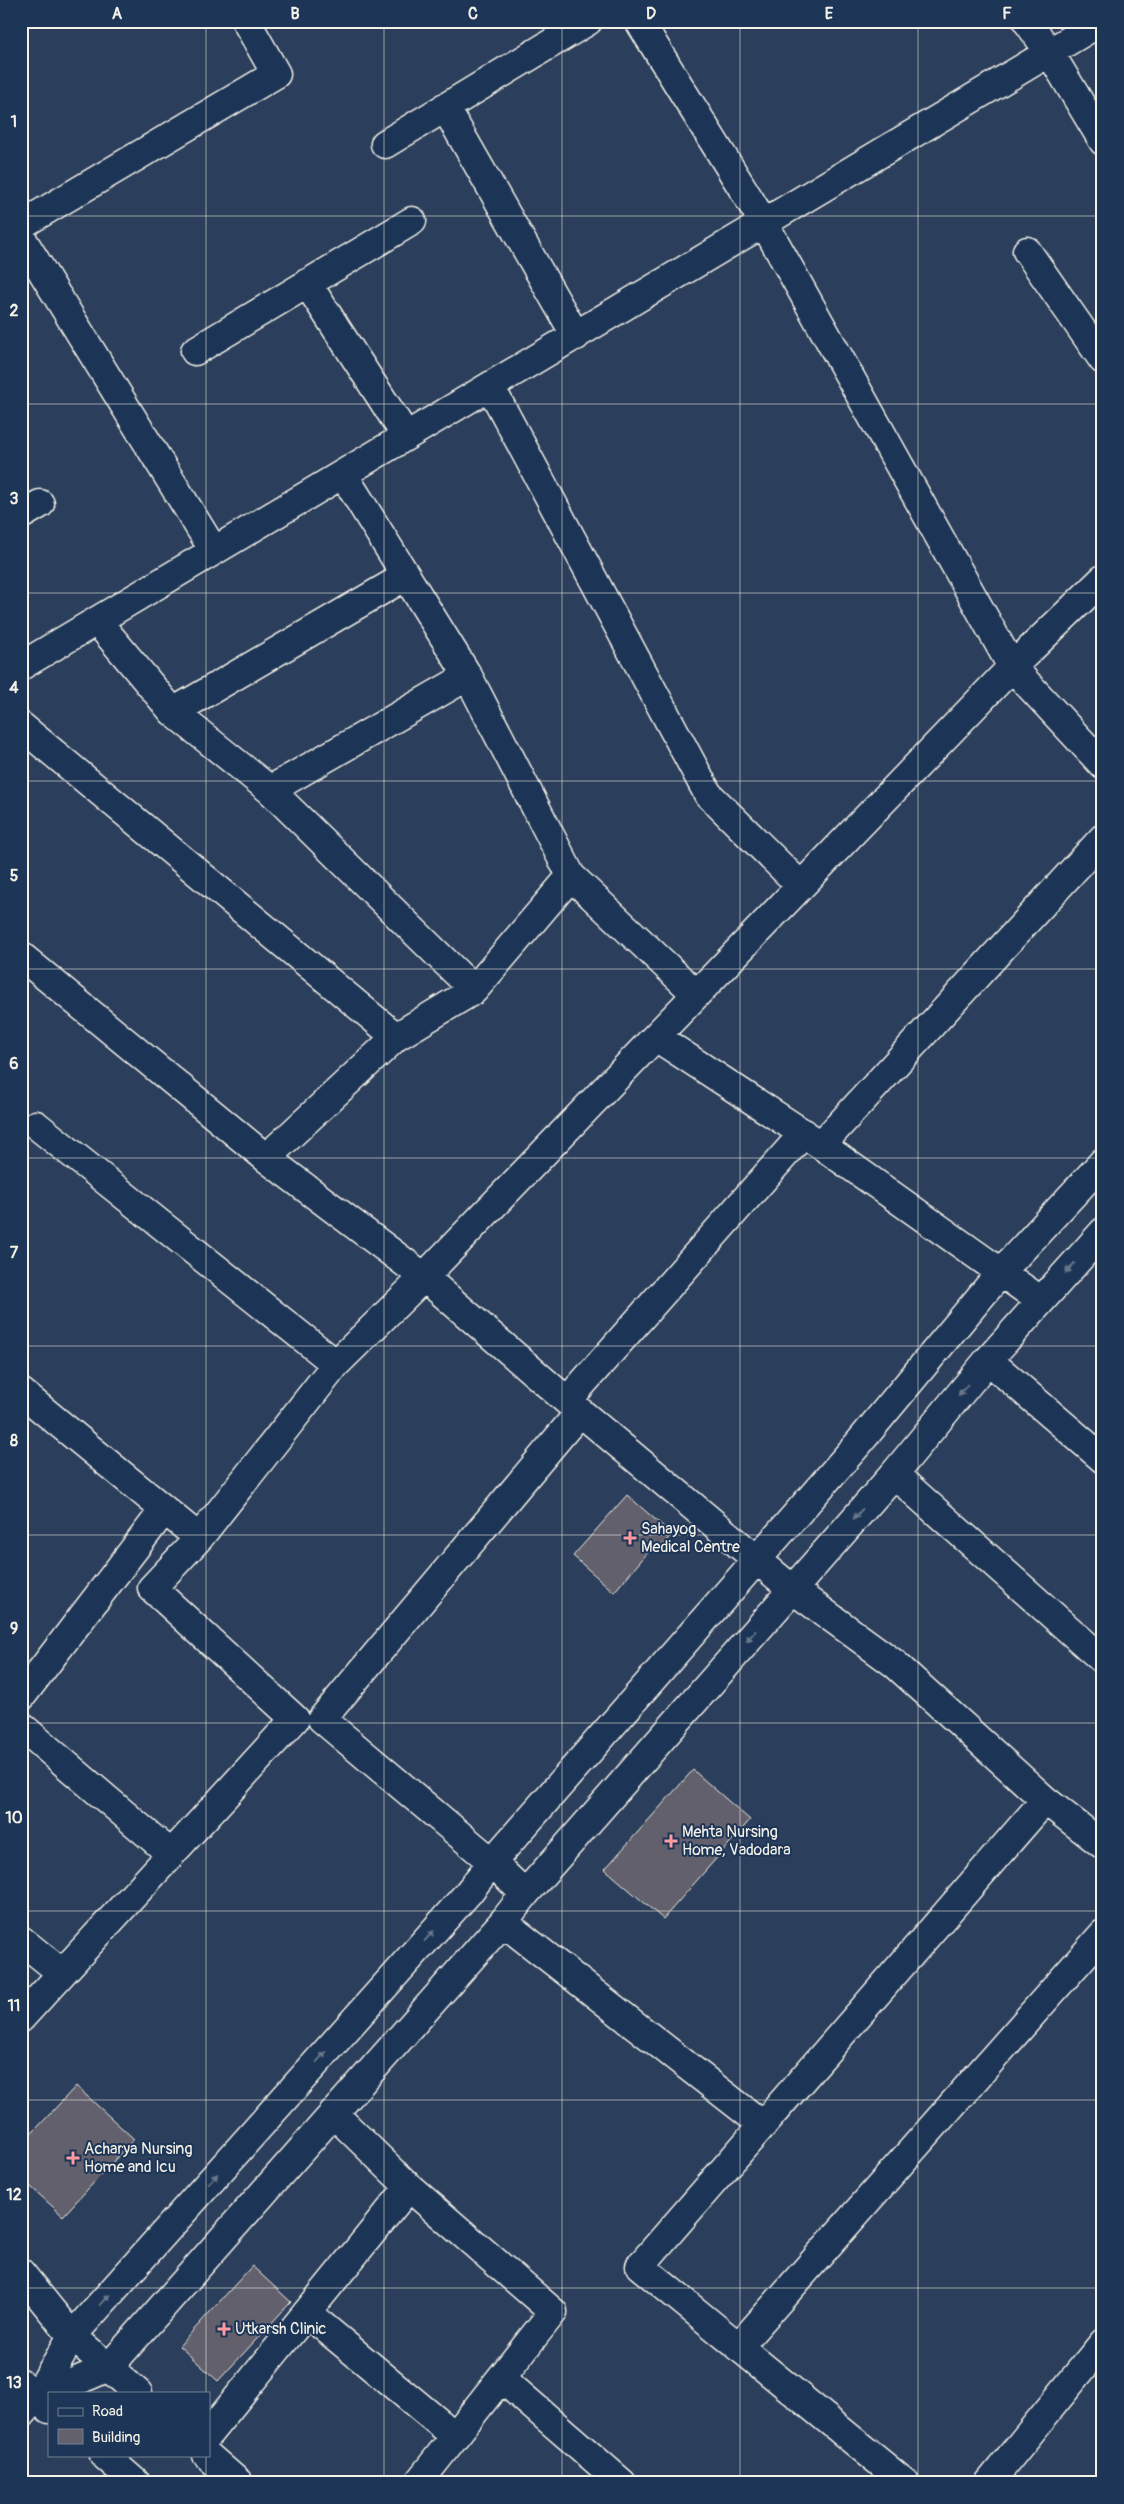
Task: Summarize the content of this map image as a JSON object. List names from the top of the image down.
{
  "places": {
    "health": [
      "Sahayog Medical Centre",
      "Mehta Nursing Home, Vadodara",
      "Acharya Nursing Home and Icu",
      "Utkarsh Clinic"
    ]
  },
  "legend": ["Road", "Building"],
  "grid": {
    "columns": [
      "A",
      "B",
      "C",
      "D",
      "E",
      "F"
    ],
    "rows": [
      "1",
      "2",
      "3",
      "4",
      "5",
      "6",
      "7",
      "8",
      "9",
      "10",
      "11",
      "12",
      "13"
    ]
  }
}
